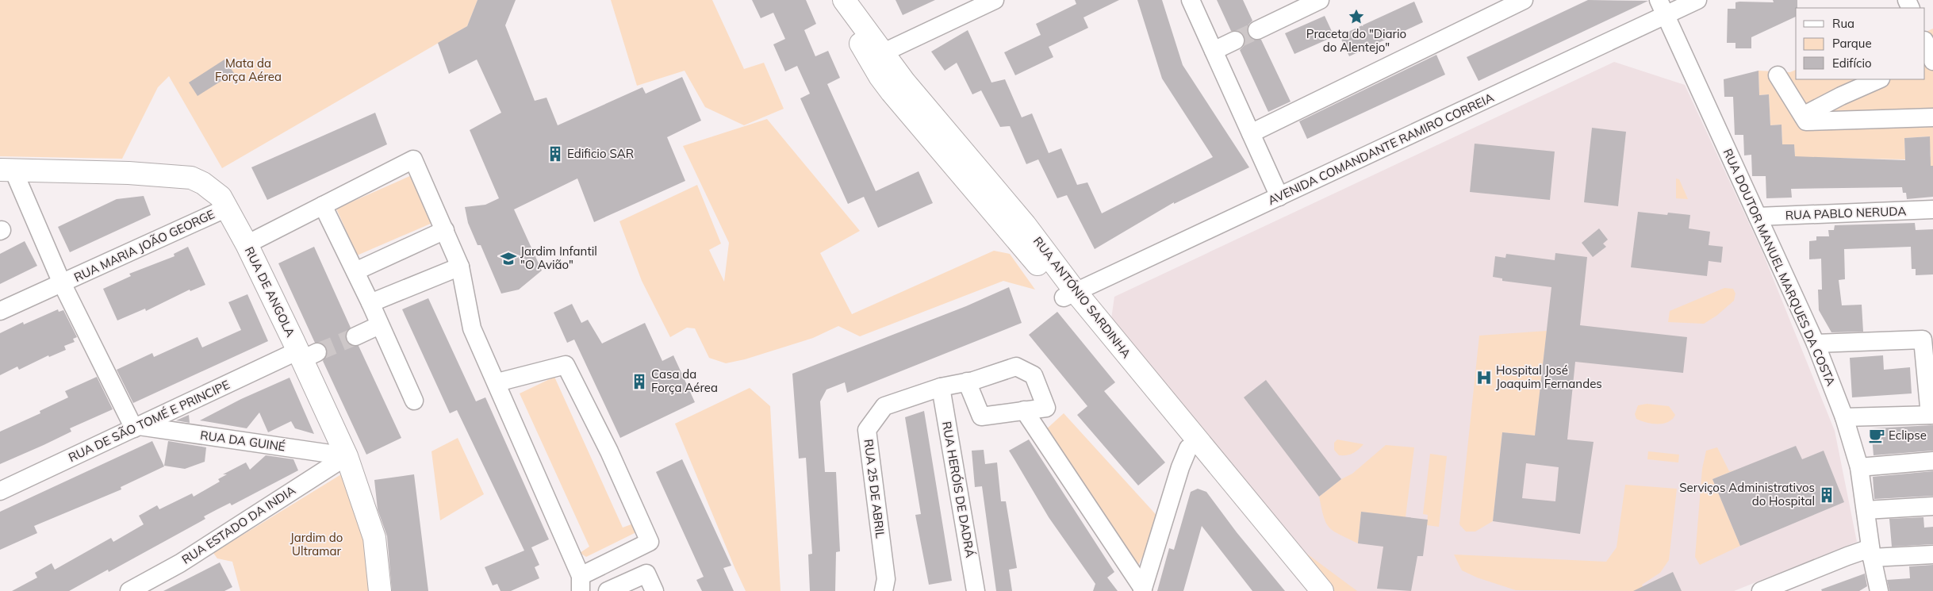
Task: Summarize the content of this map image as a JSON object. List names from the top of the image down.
{
  "streets": {
    "main road": ["RUA DE ANGOLA", "RUA ANTÓNIO SARDINHA"],
    "street": [
      "AVENIDA COMANDANTE RAMIRO CORREIA",
      "RUA PABLO NERUDA",
      "RUA MARIA JOÃO GEORGE",
      "RUA DOUTOR MANUEL MARQUES DA COSTA",
      "RUA DE SÃO TOMÉ E PRINCIPE",
      "RUA DA GUINÉ",
      "RUA 25 DE ABRIL",
      "RUA HERÓIS DE DADRÁ",
      "RUA ESTADO DA INDIA"
    ]
  },
  "crossings": [
    ["AVENIDA COMANDANTE RAMIRO CORREIA", "RUA DOUTOR MANUEL MARQUES DA COSTA"],
    ["AVENIDA COMANDANTE RAMIRO CORREIA", "RUA ANTÓNIO SARDINHA"],
    ["RUA PABLO NERUDA", "RUA DOUTOR MANUEL MARQUES DA COSTA"],
    ["RUA MARIA JOÃO GEORGE", "RUA DE ANGOLA"],
    ["RUA DE ANGOLA", "RUA DE SÃO TOMÉ E PRINCIPE"],
    ["RUA DE ANGOLA", "RUA DA GUINÉ"],
    ["RUA DE ANGOLA", "RUA ESTADO DA INDIA"],
    ["RUA DE SÃO TOMÉ E PRINCIPE", "RUA DA GUINÉ"],
    ["RUA DA GUINÉ", "RUA ESTADO DA INDIA"],
    ["RUA 25 DE ABRIL", "RUA HERÓIS DE DADRÁ"]
  ],
  "parks": ["Mata da Força Aérea", "Jardim do Ultramar"],
  "places": {
    "place": ["Praceta do \"Diario do Alentejo\""],
    "building": ["Edificio SAR", "Casa da Força Aérea", "Serviços Administrativos do Hospital"],
    "school or university": ["Jardim Infantil \"O Avião\""],
    "hospital": ["Hospital José Joaquim Fernandes"],
    "cafe": ["Eclipse"]
  },
  "legend": ["Rua", "Parque", "Edifício"]
}
